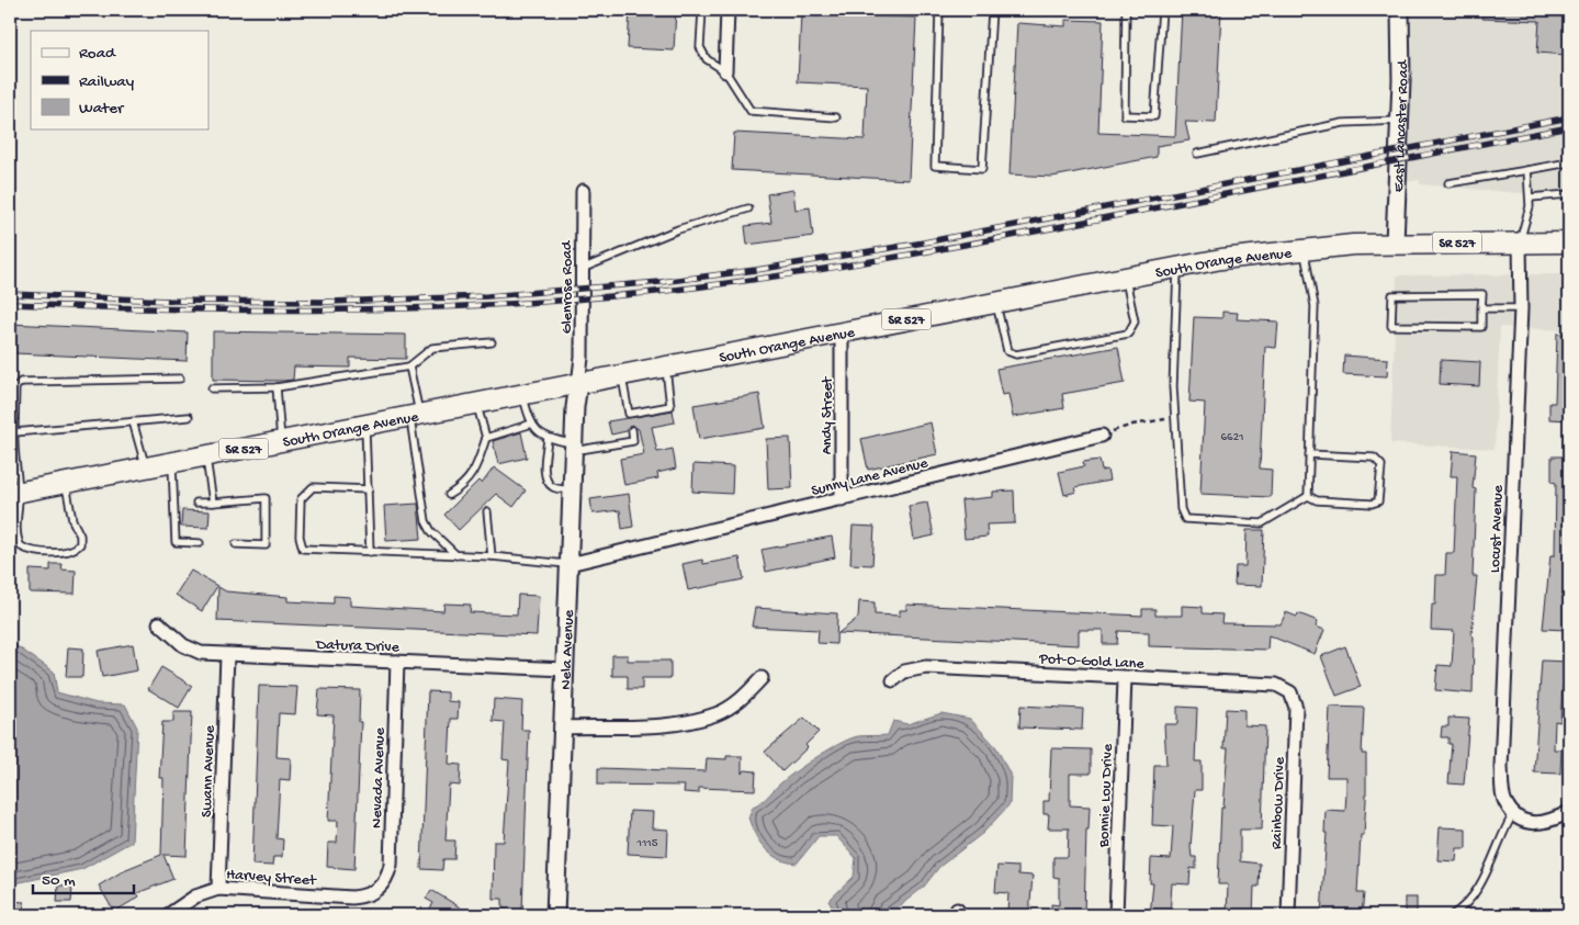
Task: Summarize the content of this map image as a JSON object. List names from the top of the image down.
{
  "streets": {
    "main road": ["SR 527", "South Orange Avenue"],
    "street": [
      "East Lancaster Road",
      "Glenrose Road",
      "Andy Street",
      "Sunny Lane Avenue",
      "Locust Avenue",
      "Datura Drive",
      "Nela Avenue",
      "Pot-O-Gold Lane",
      "Swann Avenue",
      "Nevada Avenue",
      "Bonnie Lou Drive",
      "Rainbow Drive",
      "Harvey Street"
    ]
  },
  "crossings": [
    ["East Lancaster Road", "South Orange Avenue"],
    ["South Orange Avenue", "Glenrose Road"],
    ["South Orange Avenue", "Andy Street"],
    ["South Orange Avenue", "Locust Avenue"],
    ["South Orange Avenue", "Nela Avenue"],
    ["Glenrose Road", "Nela Avenue"],
    ["Andy Street", "Sunny Lane Avenue"],
    ["Sunny Lane Avenue", "Nela Avenue"],
    ["Datura Drive", "Nela Avenue"],
    ["Datura Drive", "Swann Avenue"],
    ["Datura Drive", "Nevada Avenue"],
    ["Pot-O-Gold Lane", "Bonnie Lou Drive"],
    ["Pot-O-Gold Lane", "Rainbow Drive"],
    ["Swann Avenue", "Harvey Street"],
    ["Nevada Avenue", "Harvey Street"]
  ],
  "house_numbers": ["6621", "1115"],
  "legend": ["Road", "Railway", "Water"],
  "scale_bar": "50 m"
}
